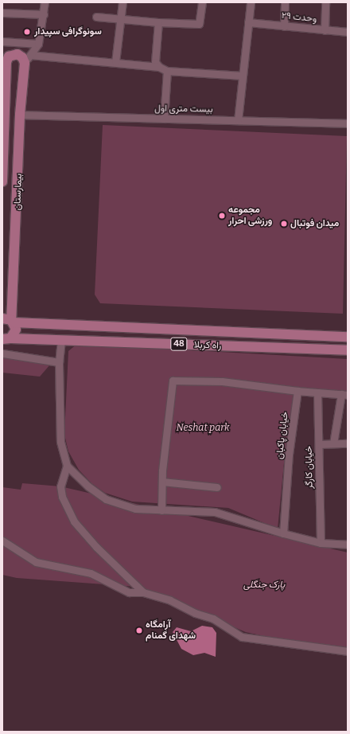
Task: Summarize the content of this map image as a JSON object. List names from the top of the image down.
{
  "streets": {
    "main road": ["بیمارستان", "48", "راه کربلا"],
    "street": [
      "وحدت ۲۹",
      "بیست متری اول",
      "خیابان پاکبان",
      "خیابان کارگر"
    ]
  },
  "crossings": [
    ["بیست متری اول", "بیمارستان"],
    ["بیمارستان", "48"],
    ["بیمارستان", "راه کربلا"],
    ["48", "راه کربلا"]
  ],
  "parks": ["Neshat park", "پارک جنگلی"],
  "places": [
    "سونوگرافی سپیدار",
    "مجموعه ورزشی احرار",
    "میدان فوتبال",
    "آرامگاه شهدای گمنام"
  ]
}
